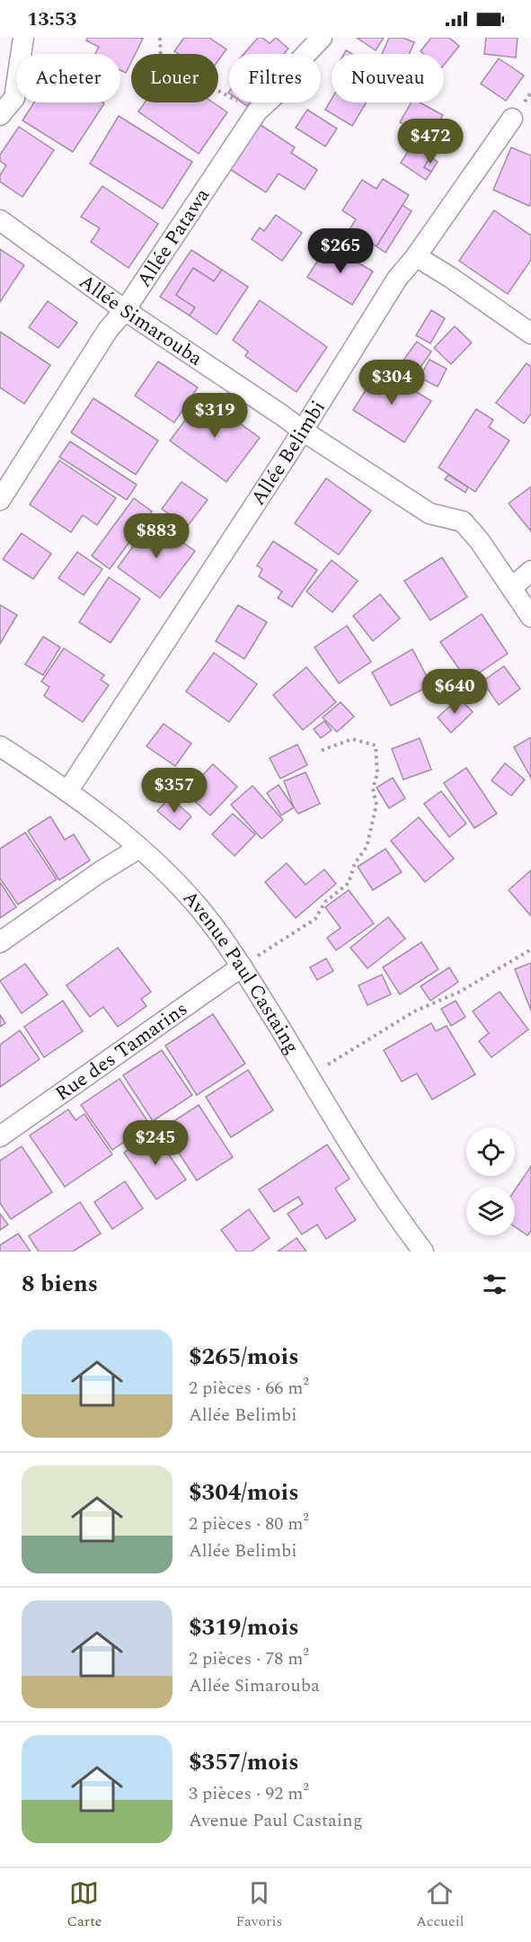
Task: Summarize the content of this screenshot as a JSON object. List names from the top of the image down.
{
  "streets": {
    "street": [
      "Allée Patawa",
      "Allée Simarouba",
      "Allée Belimbi",
      "Avenue Paul Castaing",
      "Rue des Tamarins"
    ]
  },
  "crossings": [
    ["Allée Patawa", "Allée Simarouba"],
    ["Allée Simarouba", "Allée Belimbi"],
    ["Allée Belimbi", "Avenue Paul Castaing"],
    ["Avenue Paul Castaing", "Rue des Tamarins"]
  ],
  "page": {
    "status": "13:53",
    "chip": [
      "Acheter",
      "Louer",
      "Filtres",
      "Nouveau"
    ],
    "price": [
      "$472",
      "$265",
      "$304",
      "$319",
      "$883",
      "$640",
      "$357",
      "$245"
    ],
    "heading": "8 biens",
    "list": [
      {
        "name": "$265/mois",
        "note": "2 pièces · 66 m² · Allée Belimbi"
      },
      {
        "name": "$304/mois",
        "note": "2 pièces · 80 m² · Allée Belimbi"
      },
      {
        "name": "$319/mois",
        "note": "2 pièces · 78 m² · Allée Simarouba"
      },
      {
        "name": "$357/mois",
        "note": "3 pièces · 92 m² · Avenue Paul Castaing"
      }
    ],
    "tabs": ["Carte", "Favoris", "Accueil"]
  }
}
